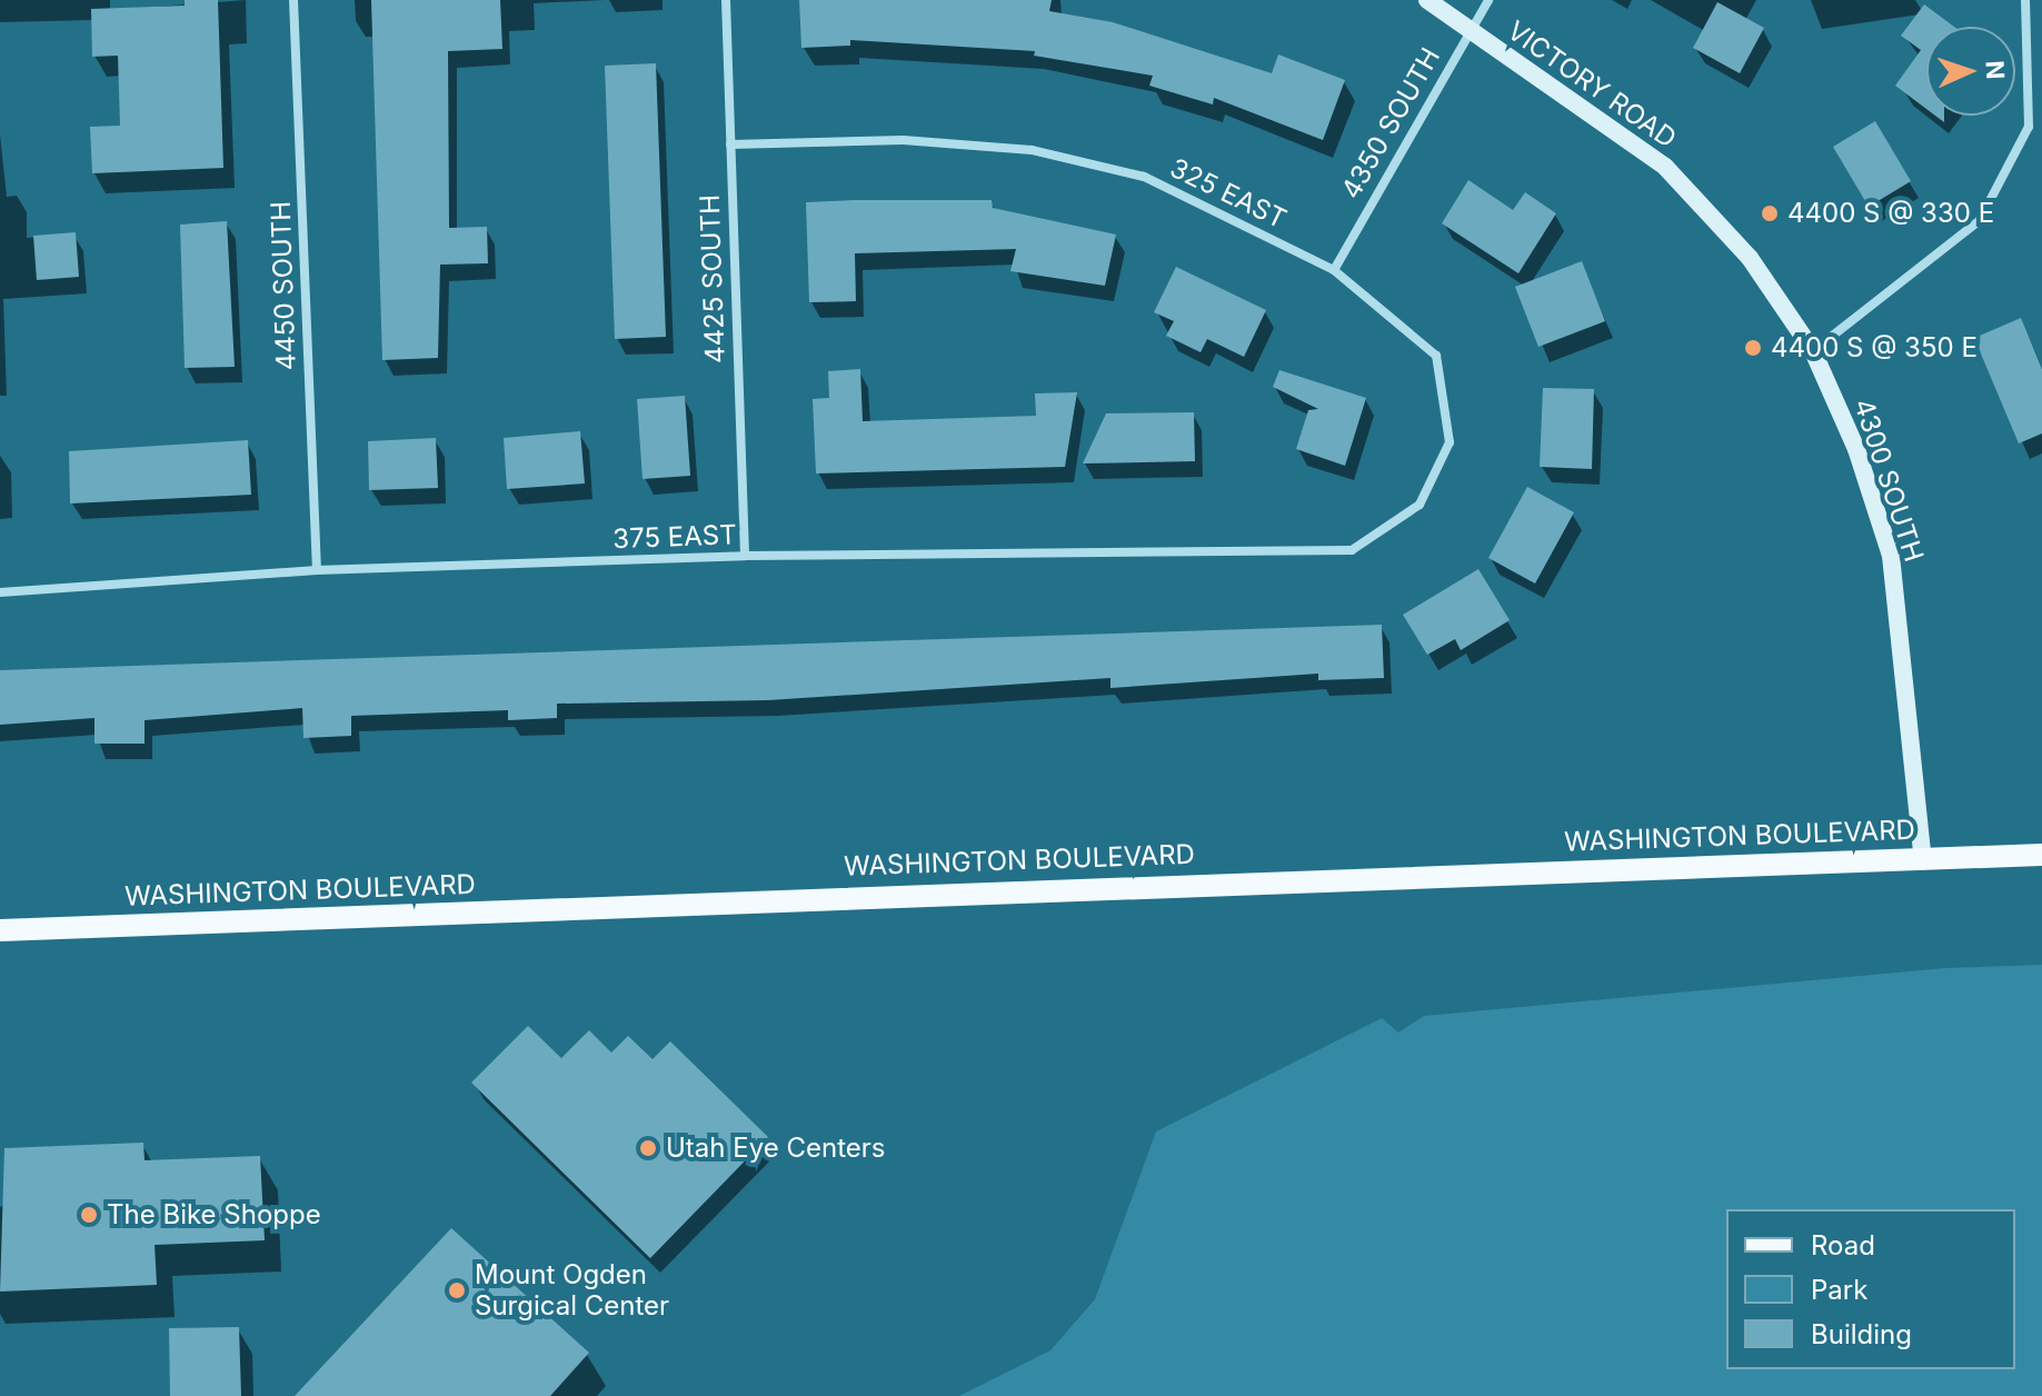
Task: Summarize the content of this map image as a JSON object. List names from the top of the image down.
{
  "streets": {
    "main road": ["WASHINGTON BOULEVARD"],
    "street": [
      "VICTORY ROAD",
      "4350 SOUTH",
      "325 EAST",
      "4425 SOUTH",
      "4450 SOUTH",
      "4300 SOUTH",
      "375 EAST"
    ]
  },
  "crossings": [
    ["VICTORY ROAD", "4350 SOUTH"],
    ["VICTORY ROAD", "4300 SOUTH"],
    ["4350 SOUTH", "325 EAST"],
    ["325 EAST", "4425 SOUTH"],
    ["325 EAST", "375 EAST"],
    ["4425 SOUTH", "375 EAST"],
    ["4450 SOUTH", "375 EAST"],
    ["4300 SOUTH", "WASHINGTON BOULEVARD"]
  ],
  "places": [
    "4400 S @ 330 E",
    "4400 S @ 350 E",
    "Utah Eye Centers",
    "The Bike Shoppe",
    "Mount Ogden Surgical Center"
  ],
  "legend": ["Road", "Park", "Building"],
  "north": "right"
}
